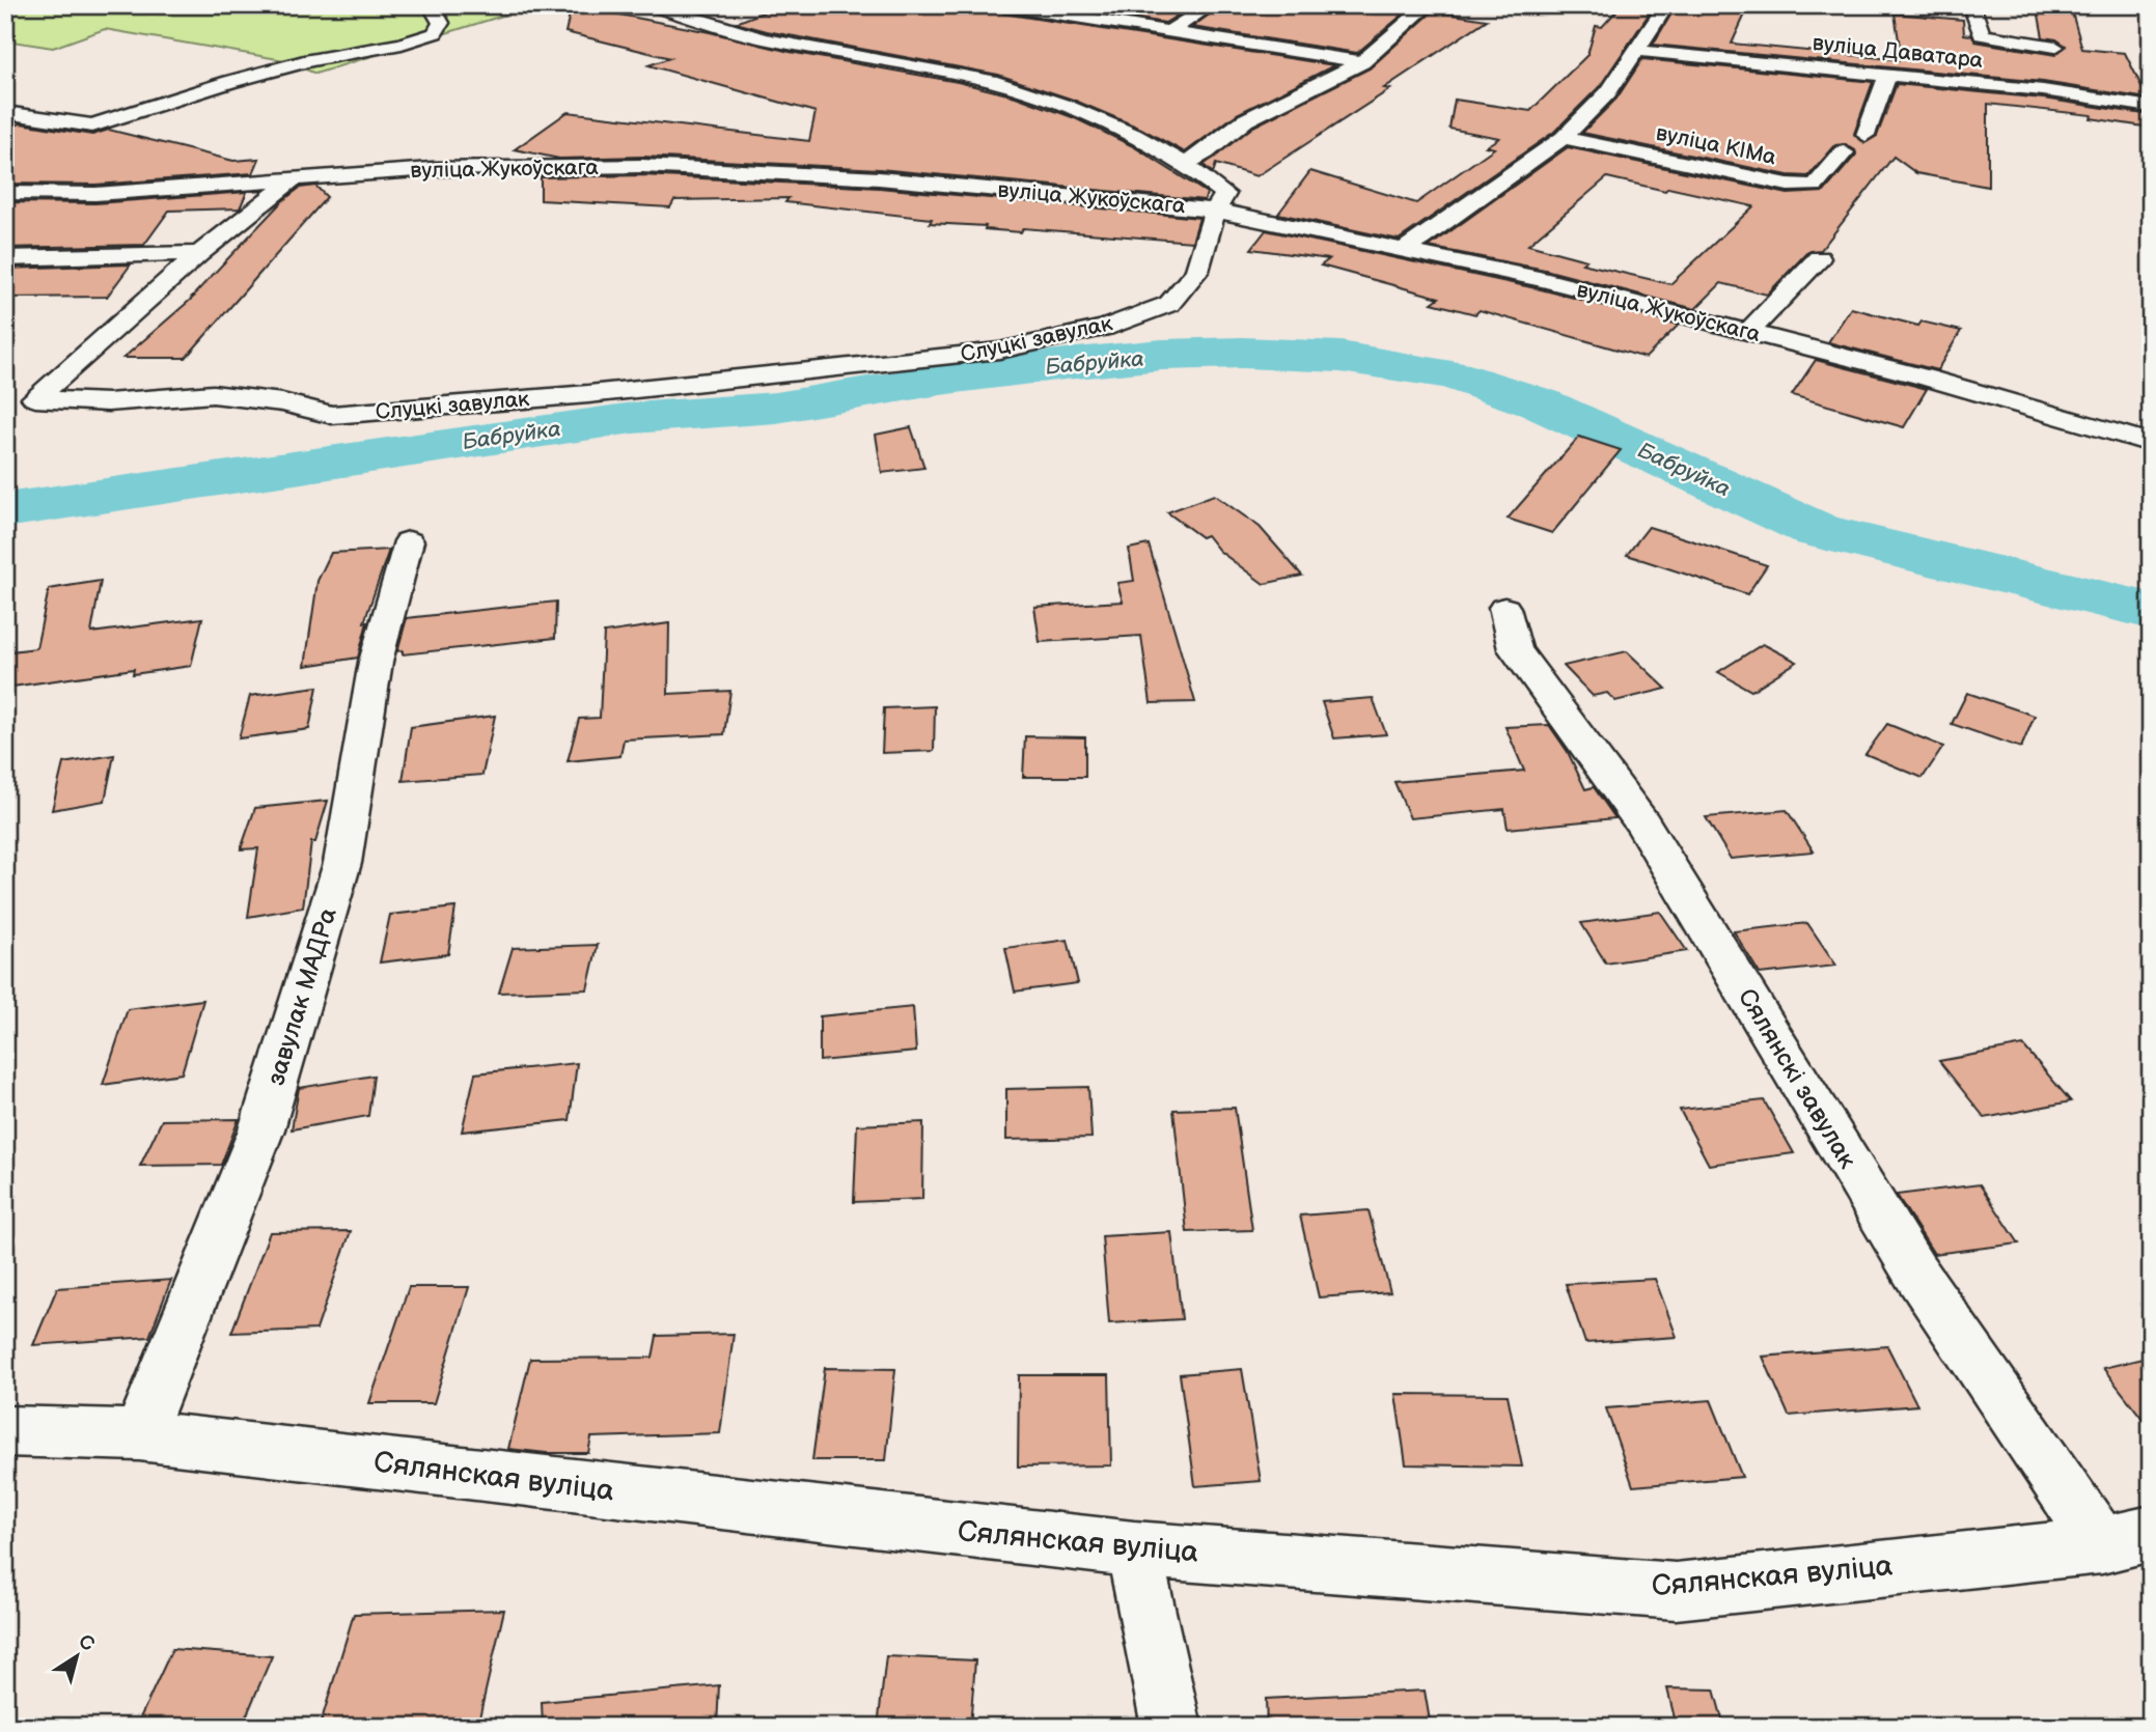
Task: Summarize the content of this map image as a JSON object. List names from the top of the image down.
{
  "streets": {
    "street": [
      "вуліца Даватара",
      "вуліца КІМа",
      "вуліца Жукоўскага",
      "Слуцкі завулак",
      "завулак МАДРа",
      "Сялянскі завулак",
      "Сялянская вуліца"
    ]
  },
  "crossings": [
    ["вуліца Жукоўскага", "Слуцкі завулак"],
    ["завулак МАДРа", "Сялянская вуліца"],
    ["Сялянскі завулак", "Сялянская вуліца"]
  ],
  "water": ["Бабруйка"],
  "north": "top right"
}
